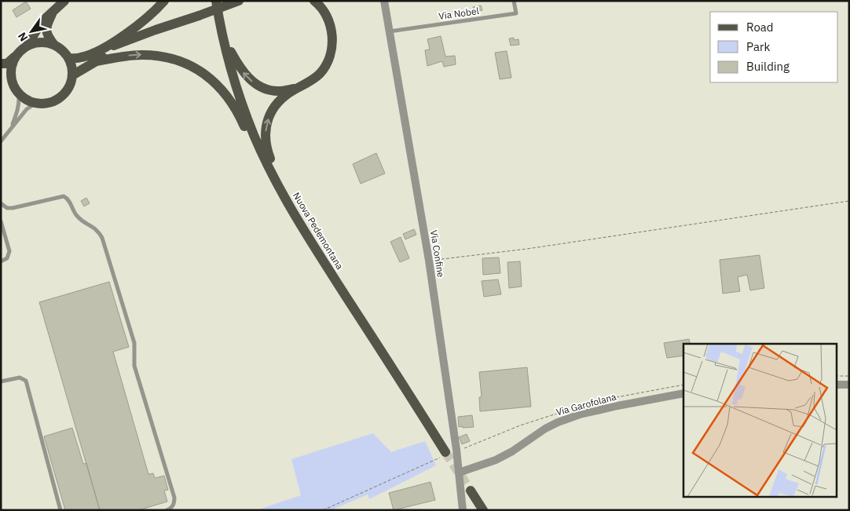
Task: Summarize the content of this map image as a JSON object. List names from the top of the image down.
{
  "streets": {
    "main road": ["Nuova Pedemontana"],
    "street": ["Via Confine", "Via Garofolana"],
    "lane": ["Via Nobel"]
  },
  "crossings": [
    ["Via Nobel", "Via Confine"],
    ["Via Confine", "Via Garofolana"]
  ],
  "legend": ["Road", "Park", "Building"],
  "north": "bottom left"
}
